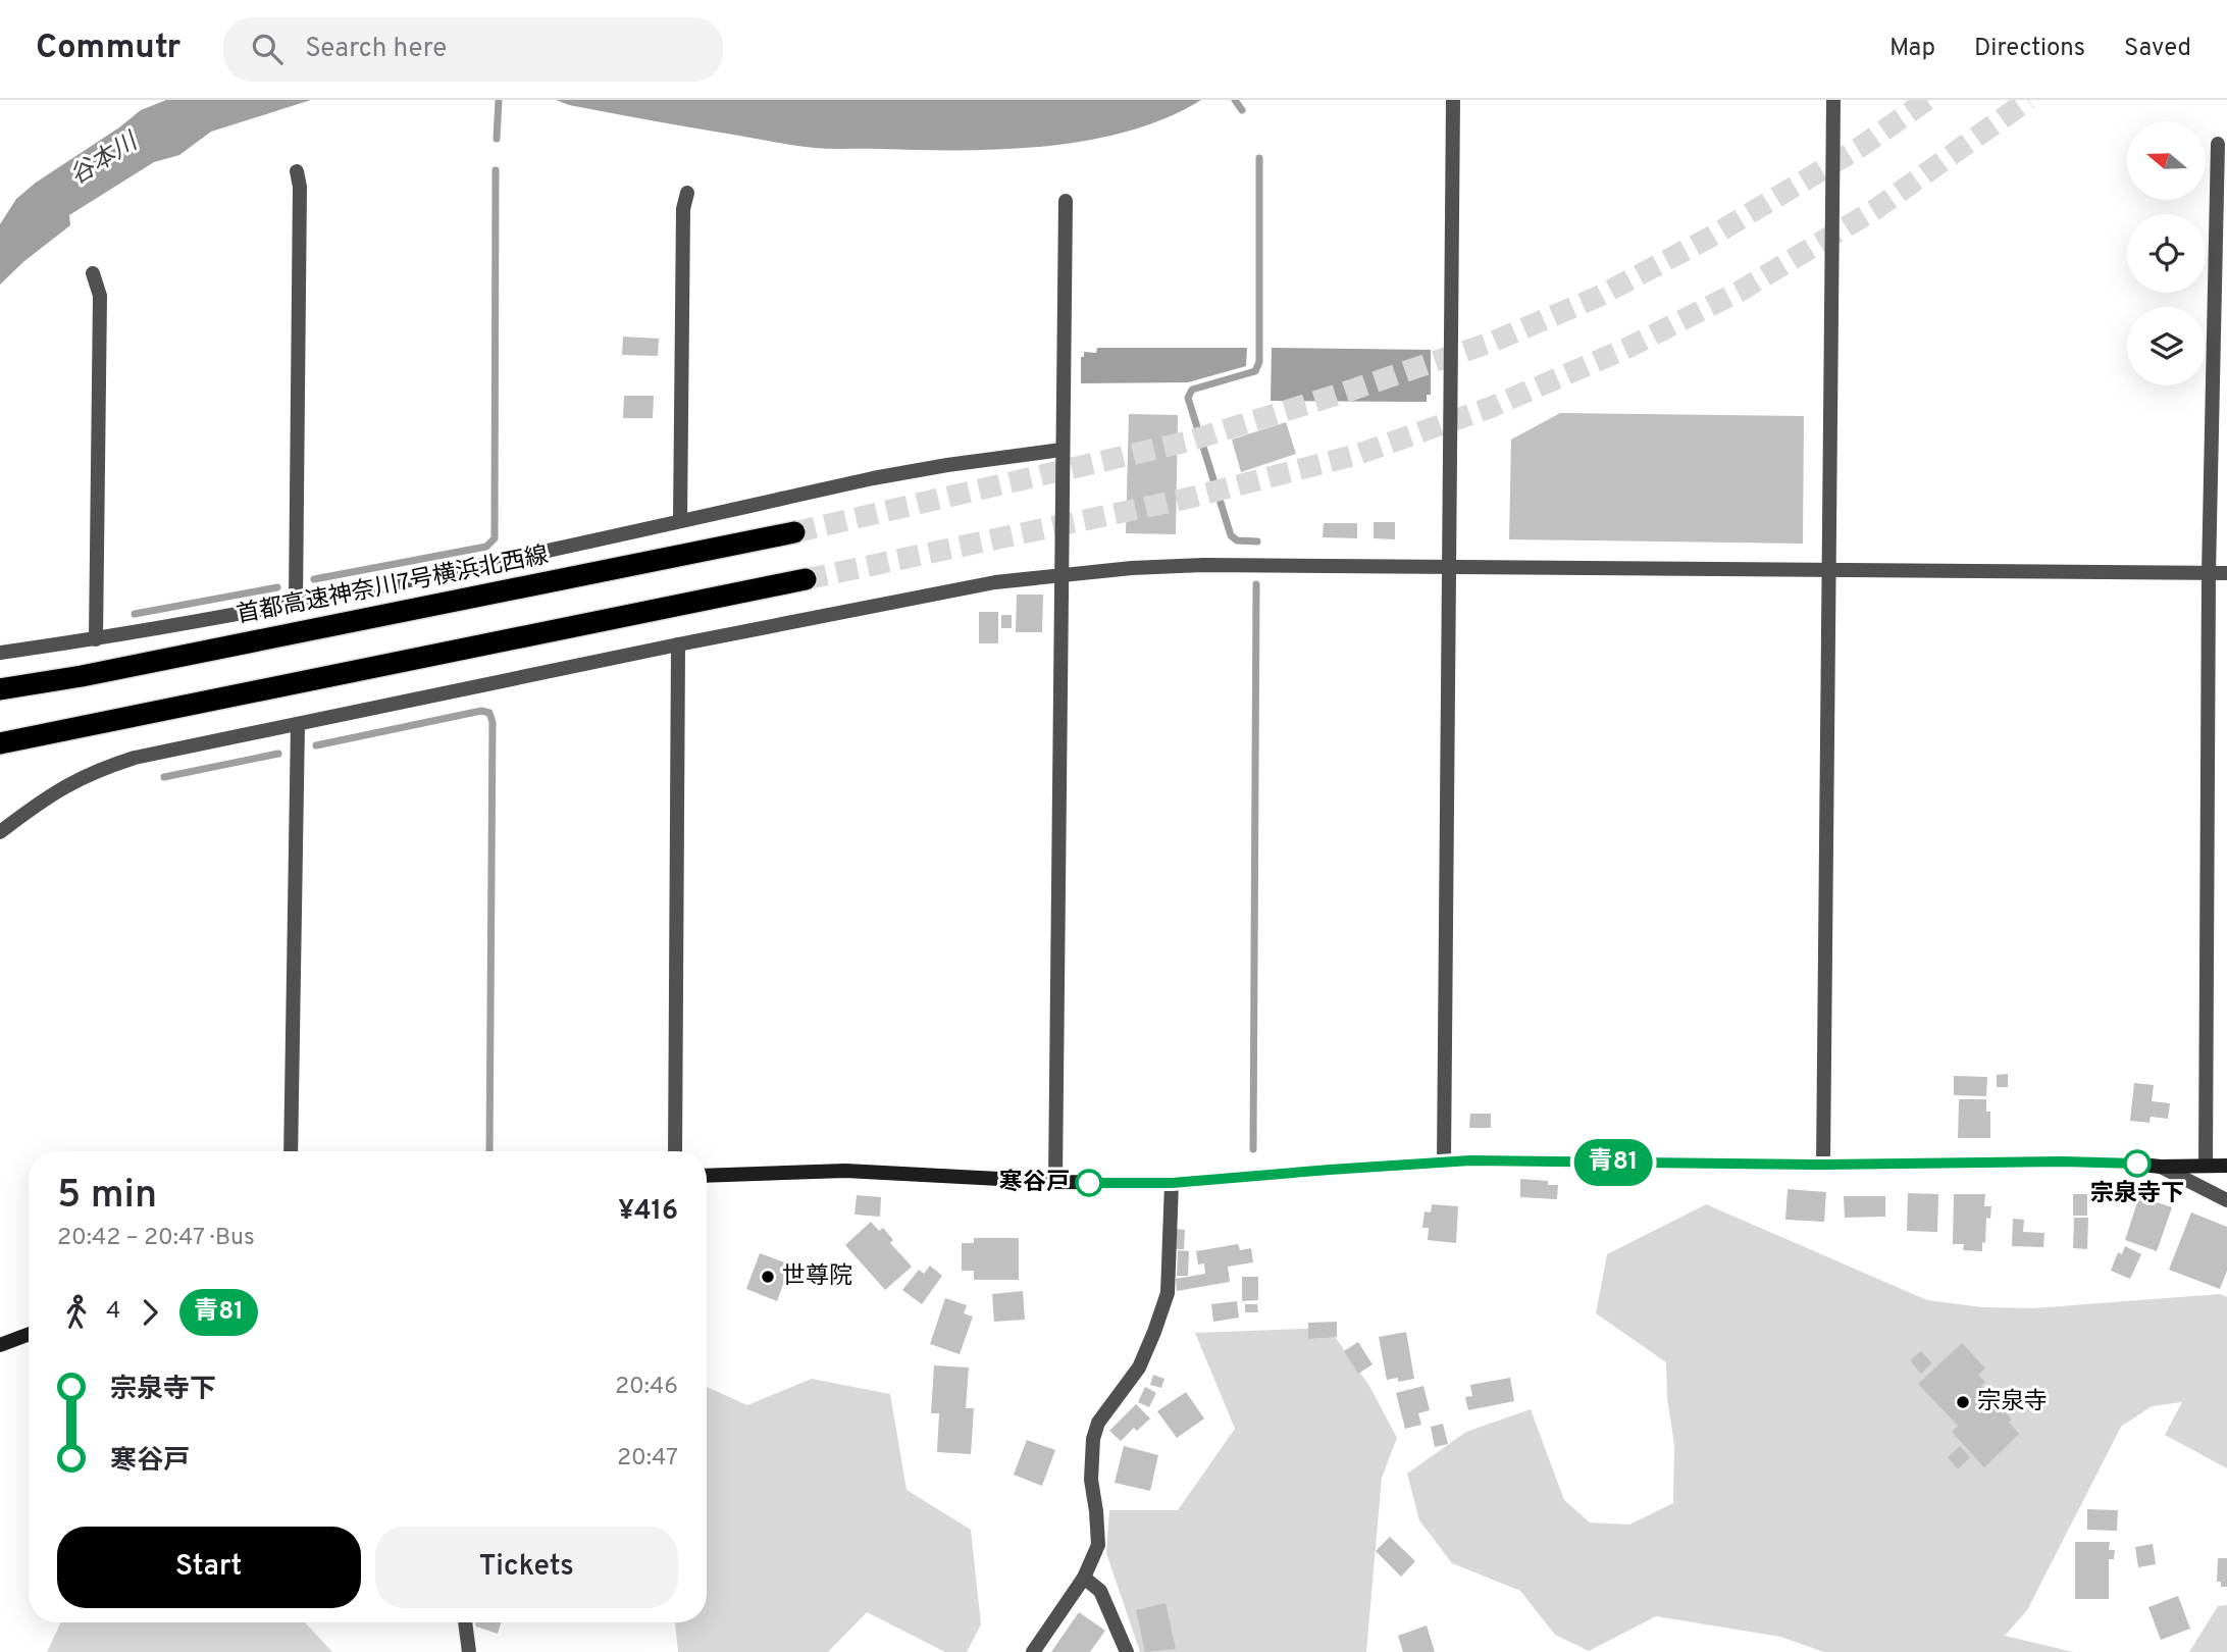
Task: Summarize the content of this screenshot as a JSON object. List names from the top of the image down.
{
  "streets": {
    "highway": ["首都高速神奈川7号横浜北西線"]
  },
  "water": ["谷本川"],
  "places": [
    "宗泉寺下",
    "寒谷戸",
    "世尊院",
    "宗泉寺"
  ],
  "lines": ["bus line 青81"],
  "north": "left",
  "page": {
    "header": "Commutr",
    "search": "Search here",
    "nav": ["Map", "Directions", "Saved"],
    "on_map": "青81",
    "heading": ["5 min", "20:42 – 20:47 · Bus", "¥416"],
    "legs": ["4", "青81"],
    "list": [
      {
        "name": "宗泉寺下",
        "value": "20:46"
      },
      {
        "name": "寒谷戸",
        "value": "20:47"
      }
    ],
    "buttons": ["Start", "Tickets"]
  }
}
